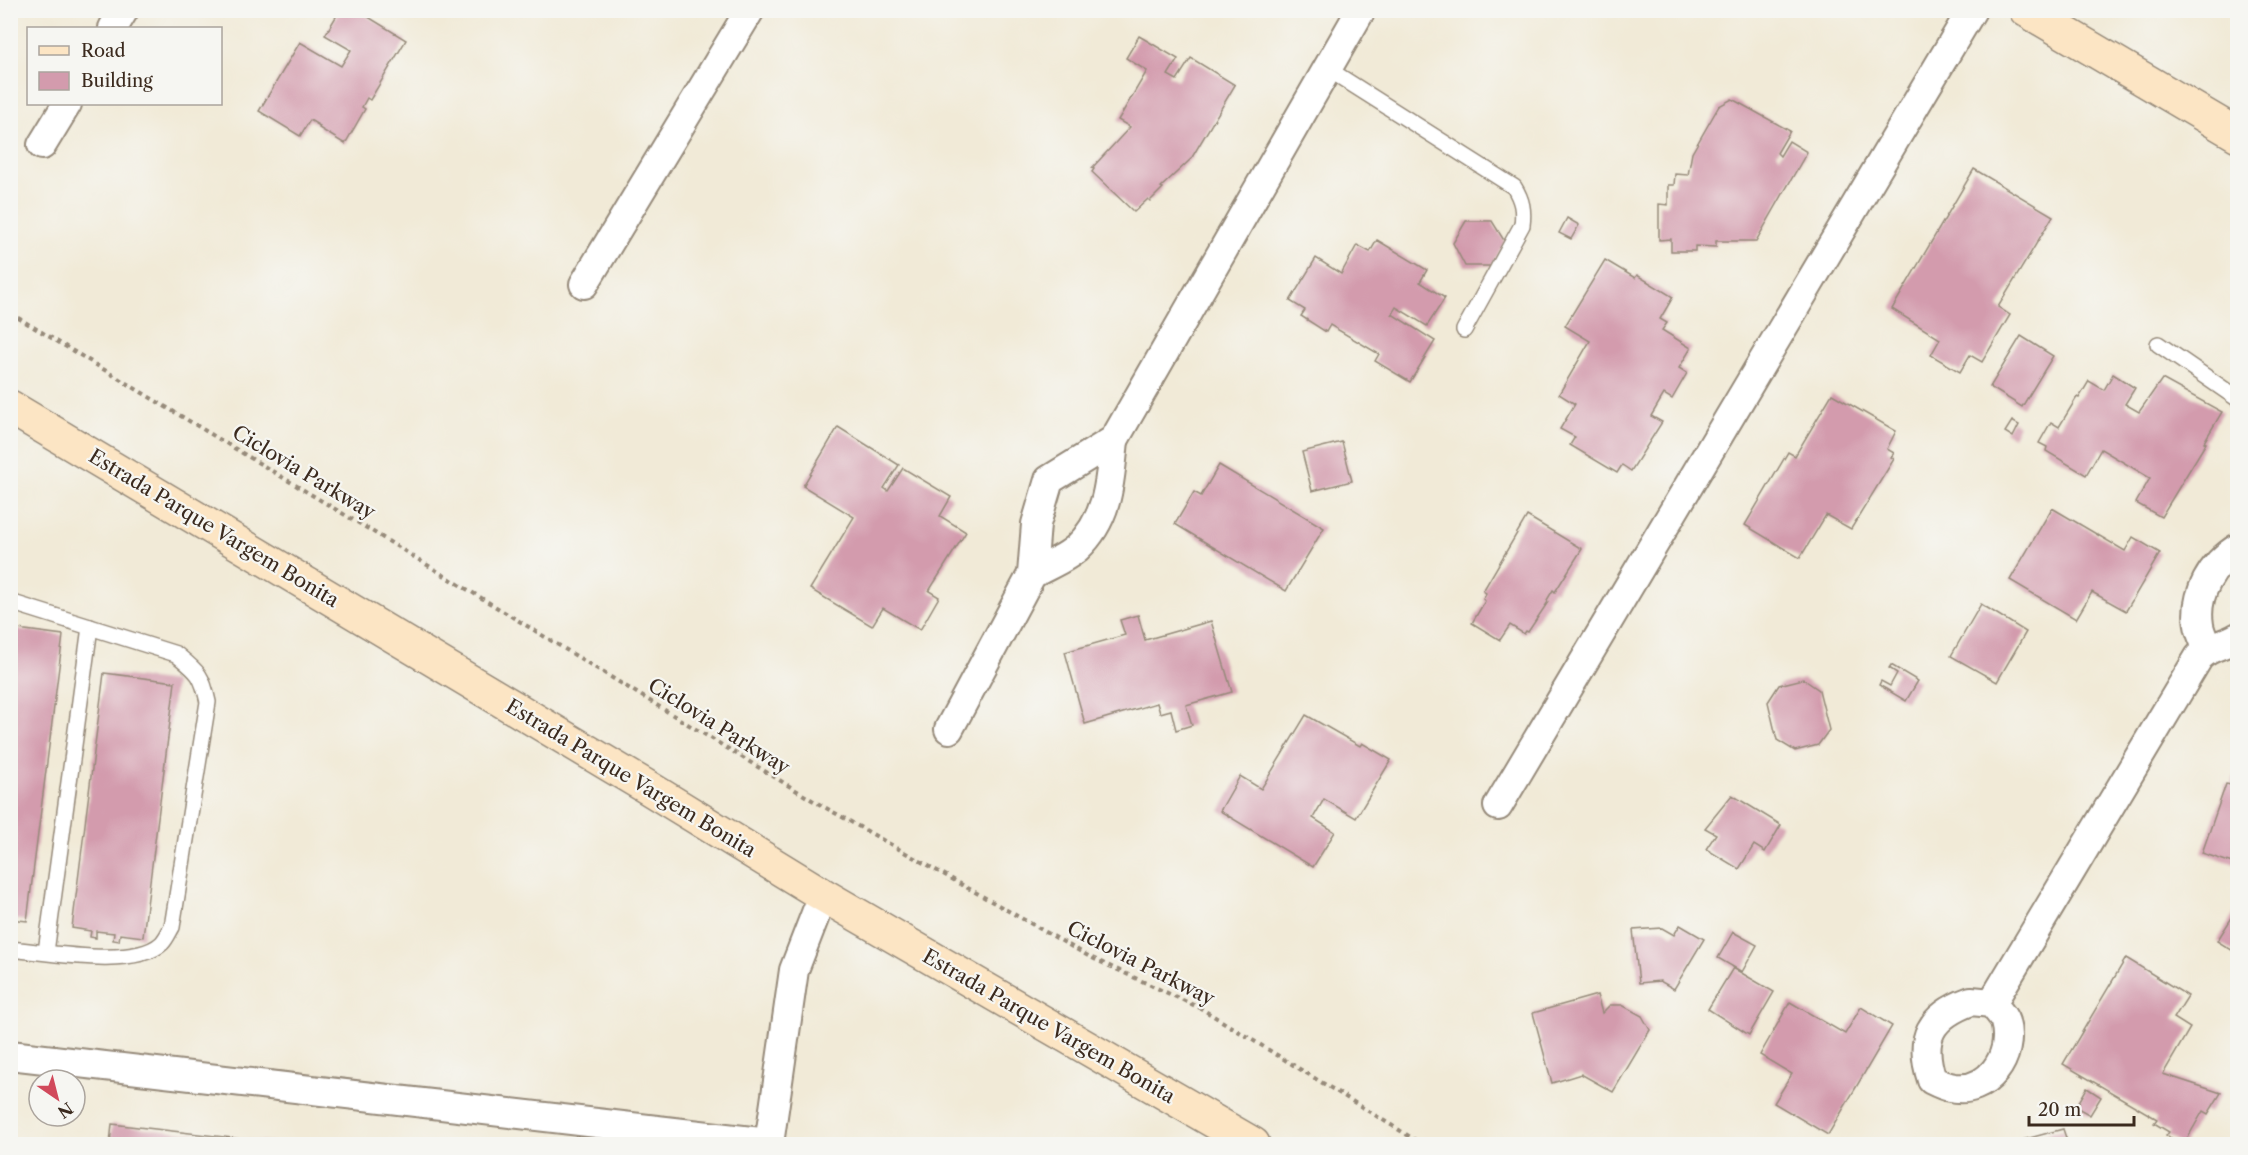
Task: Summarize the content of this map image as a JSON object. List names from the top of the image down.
{
  "streets": {
    "main road": ["Estrada Parque Vargem Bonita"],
    "path": ["Ciclovia Parkway"]
  },
  "legend": ["Road", "Building"],
  "scale_bar": "20 m",
  "north": "bottom right"
}
